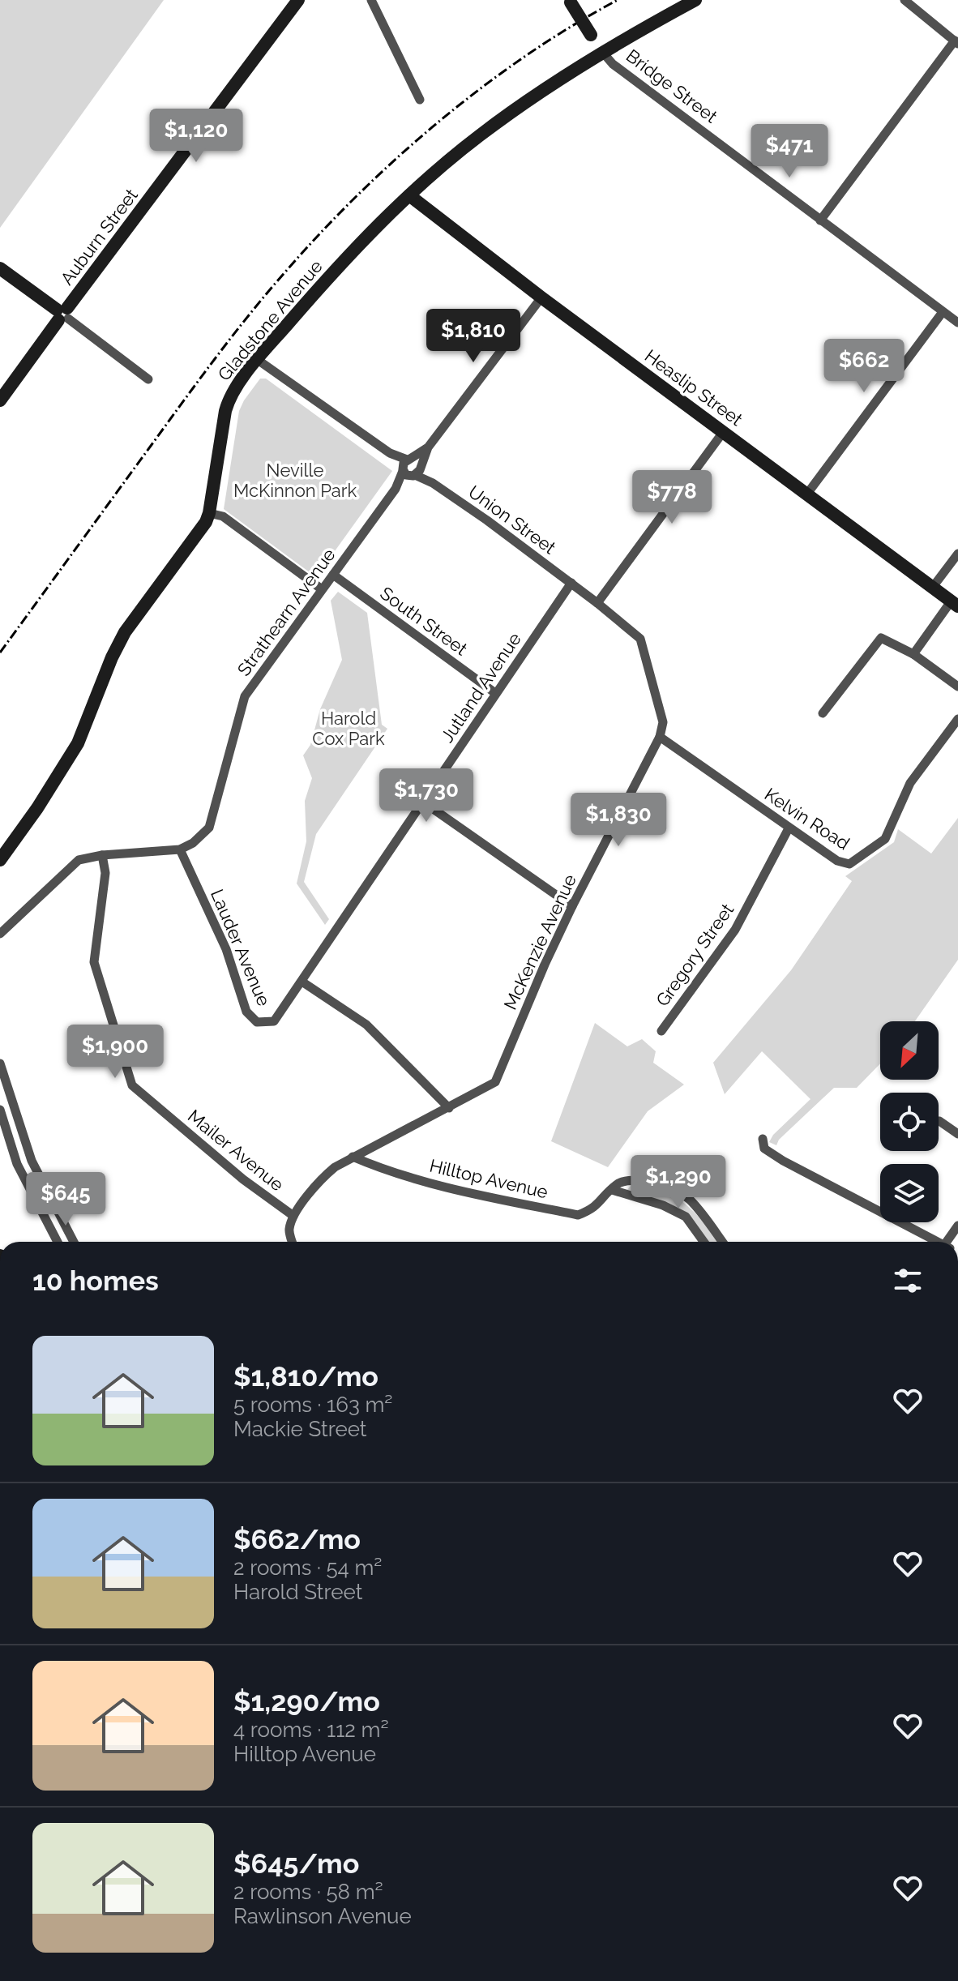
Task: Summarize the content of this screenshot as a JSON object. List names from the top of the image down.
{
  "streets": {
    "street": [
      "Bridge Street",
      "Auburn Street",
      "Gladstone Avenue",
      "Heaslip Street",
      "Union Street",
      "Strathearn Avenue",
      "South Street",
      "Jutland Avenue",
      "Kelvin Road",
      "McKenzie Avenue",
      "Lauder Avenue",
      "Gregory Street",
      "Mailer Avenue",
      "Hilltop Avenue"
    ]
  },
  "crossings": [
    ["Bridge Street", "Gladstone Avenue"],
    ["Gladstone Avenue", "Heaslip Street"],
    ["Gladstone Avenue", "Union Street"],
    ["Union Street", "Strathearn Avenue"],
    ["Union Street", "Jutland Avenue"],
    ["Union Street", "McKenzie Avenue"],
    ["Strathearn Avenue", "South Street"],
    ["Strathearn Avenue", "Lauder Avenue"],
    ["South Street", "Jutland Avenue"],
    ["Jutland Avenue", "McKenzie Avenue"],
    ["Jutland Avenue", "Lauder Avenue"],
    ["Kelvin Road", "McKenzie Avenue"],
    ["Kelvin Road", "Gregory Street"],
    ["McKenzie Avenue", "Mailer Avenue"],
    ["McKenzie Avenue", "Hilltop Avenue"]
  ],
  "parks": ["Neville McKinnon Park", "Harold Cox Park"],
  "north": "bottom left",
  "page": {
    "price": [
      "$1,120",
      "$471",
      "$1,810",
      "$662",
      "$778",
      "$1,730",
      "$1,830",
      "$1,900",
      "$1,290",
      "$645"
    ],
    "heading": "10 homes",
    "list": [
      {
        "name": "$1,810/mo",
        "note": "5 rooms · 163 m² · Mackie Street"
      },
      {
        "name": "$662/mo",
        "note": "2 rooms · 54 m² · Harold Street"
      },
      {
        "name": "$1,290/mo",
        "note": "4 rooms · 112 m² · Hilltop Avenue"
      },
      {
        "name": "$645/mo",
        "note": "2 rooms · 58 m² · Rawlinson Avenue"
      }
    ]
  }
}
